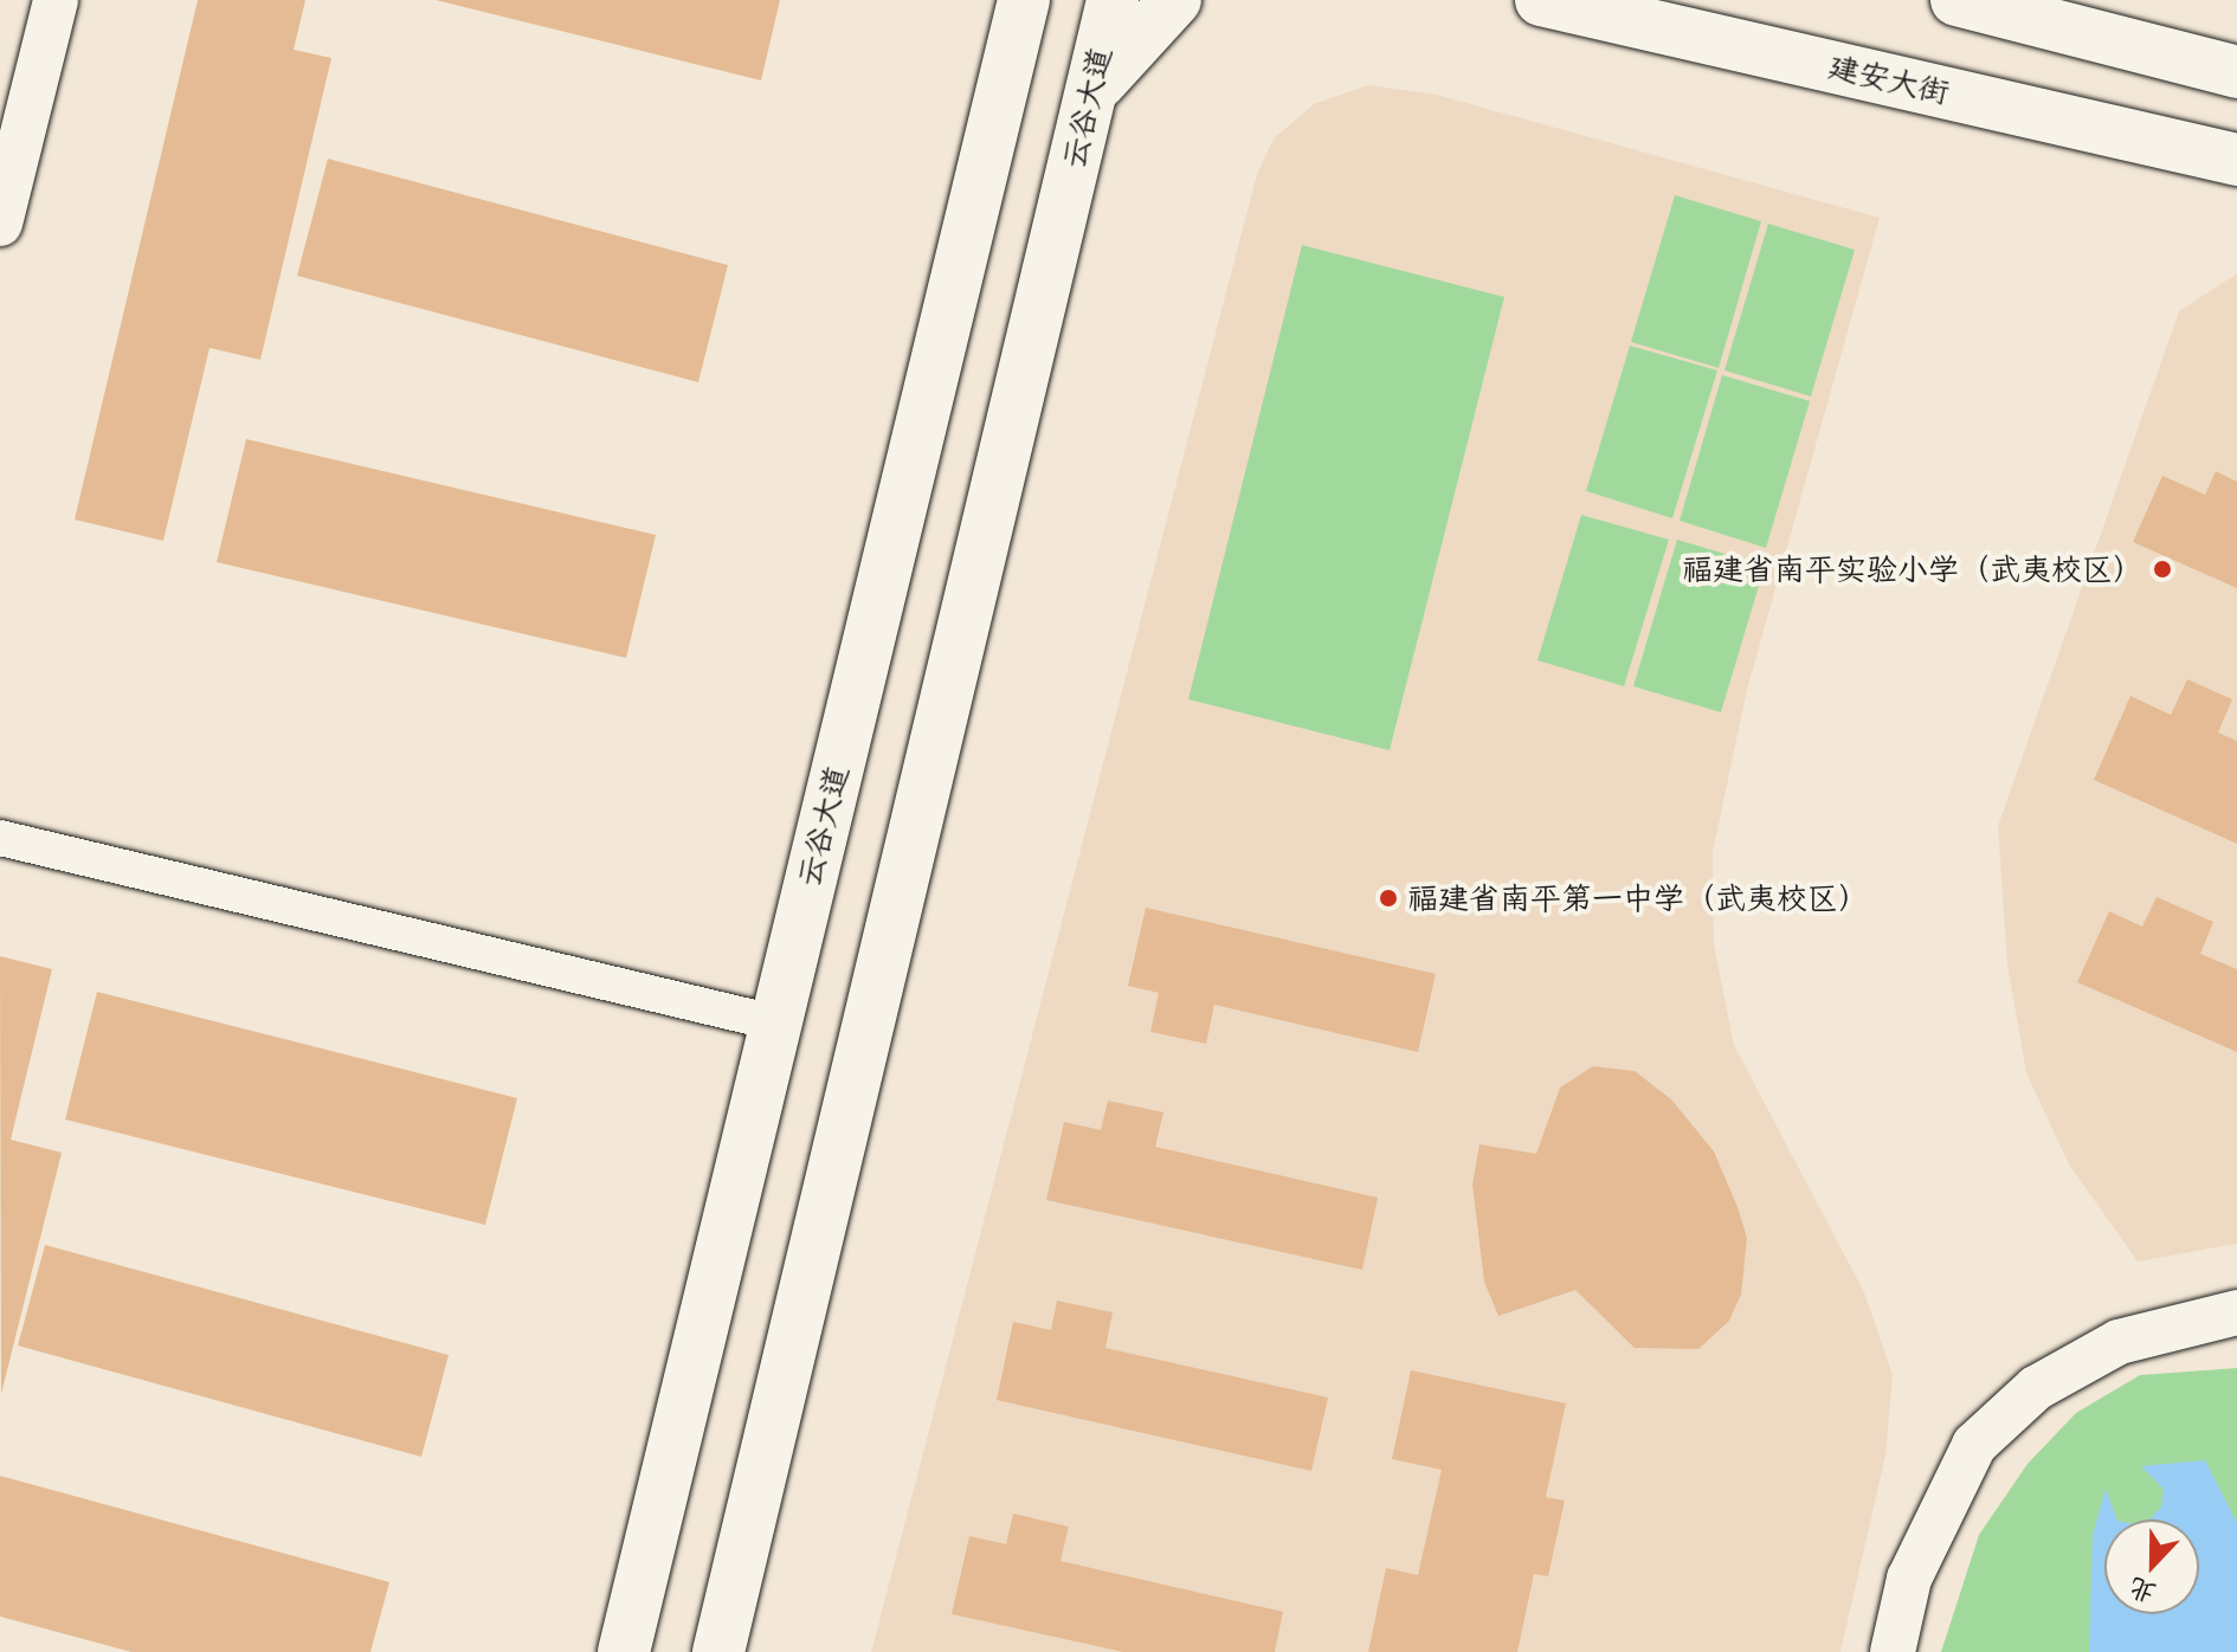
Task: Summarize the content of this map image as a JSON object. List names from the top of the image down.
{
  "streets": {
    "main road": ["建安大街", "云谷大道"]
  },
  "places": ["福建省南平实验小学（武夷校区）", "福建省南平第一中学（武夷校区）"],
  "north": "bottom"
}
